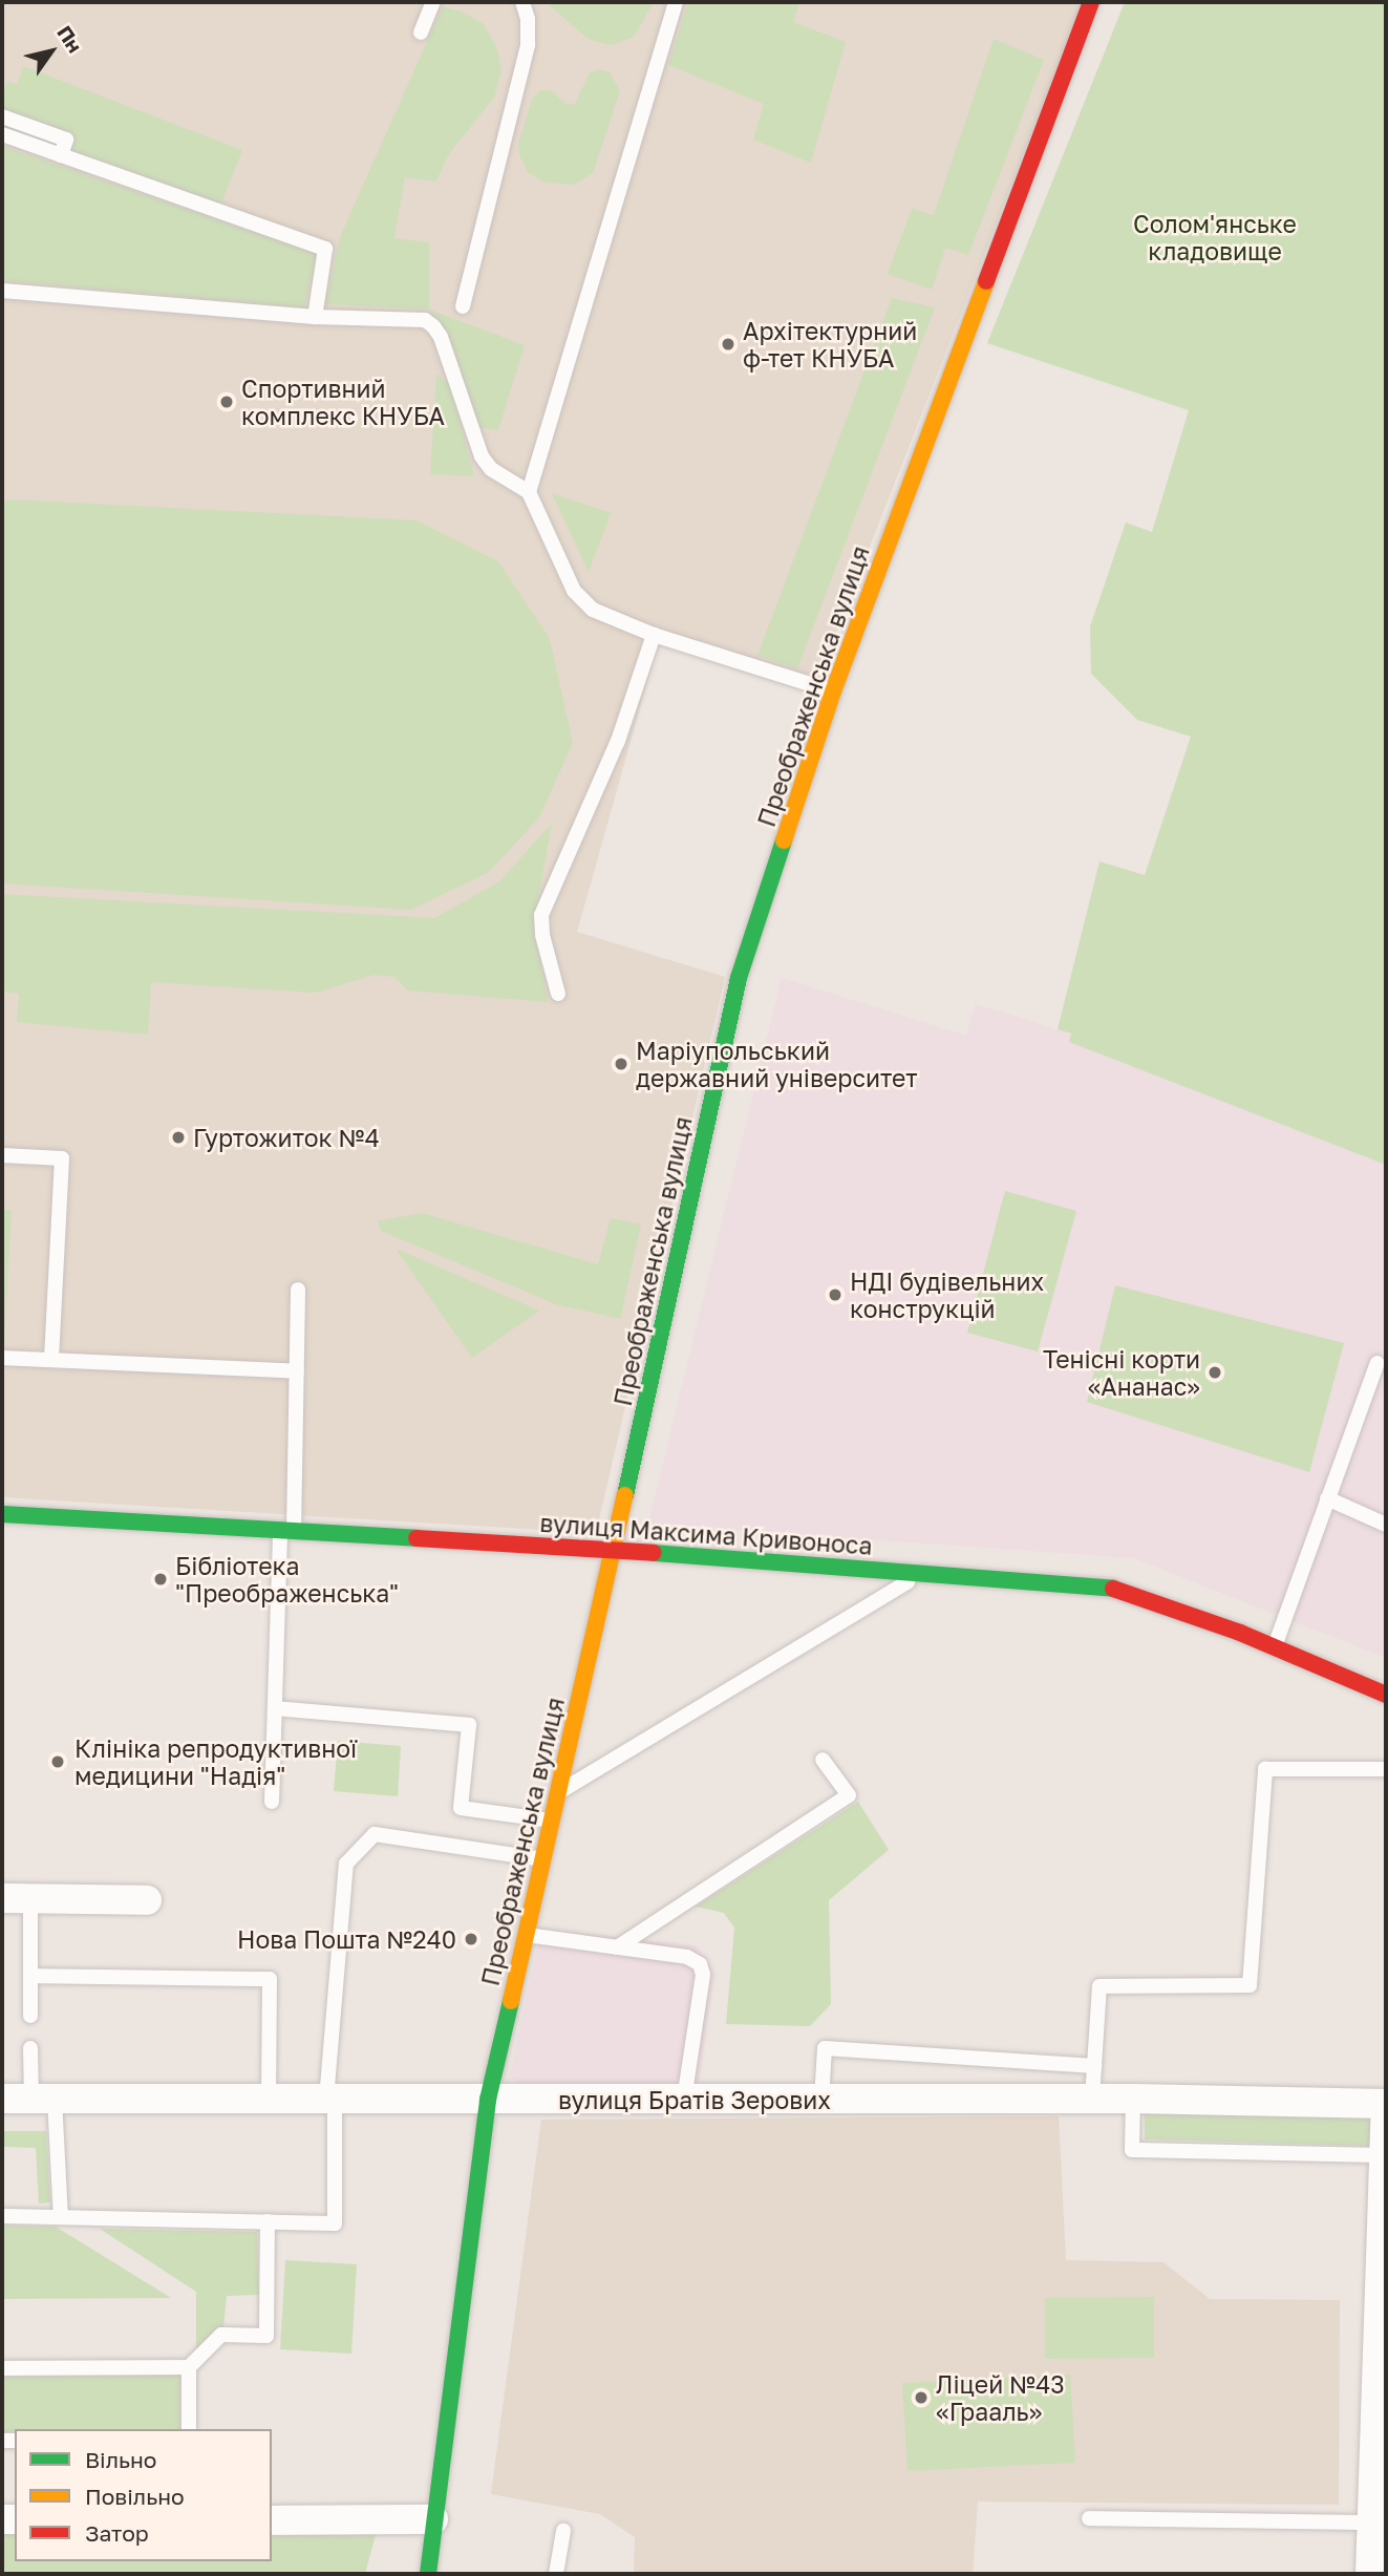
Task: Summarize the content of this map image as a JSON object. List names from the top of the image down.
{
  "streets": {
    "street": ["Преображенська вулиця", "вулиця Максима Кривоноса", "вулиця Братів Зерових"]
  },
  "crossings": [
    ["Преображенська вулиця", "вулиця Максима Кривоноса"],
    ["Преображенська вулиця", "вулиця Братів Зерових"]
  ],
  "parks": ["Солом'янське кладовище"],
  "places": [
    "Архітектурний ф-тет КНУБА",
    "Спортивний комплекс КНУБА",
    "Маріупольський державний університет",
    "Гуртожиток №4",
    "НДІ будівельних конструкцій",
    "Тенісні корти «Ананас»",
    "Бібліотека \"Преображенська\"",
    "Клініка репродуктивної медицини \"Надія\"",
    "Нова Пошта №240",
    "Ліцей №43 «Грааль»"
  ],
  "legend": ["Вільно", "Повільно", "Затор"],
  "north": "top right"
}
